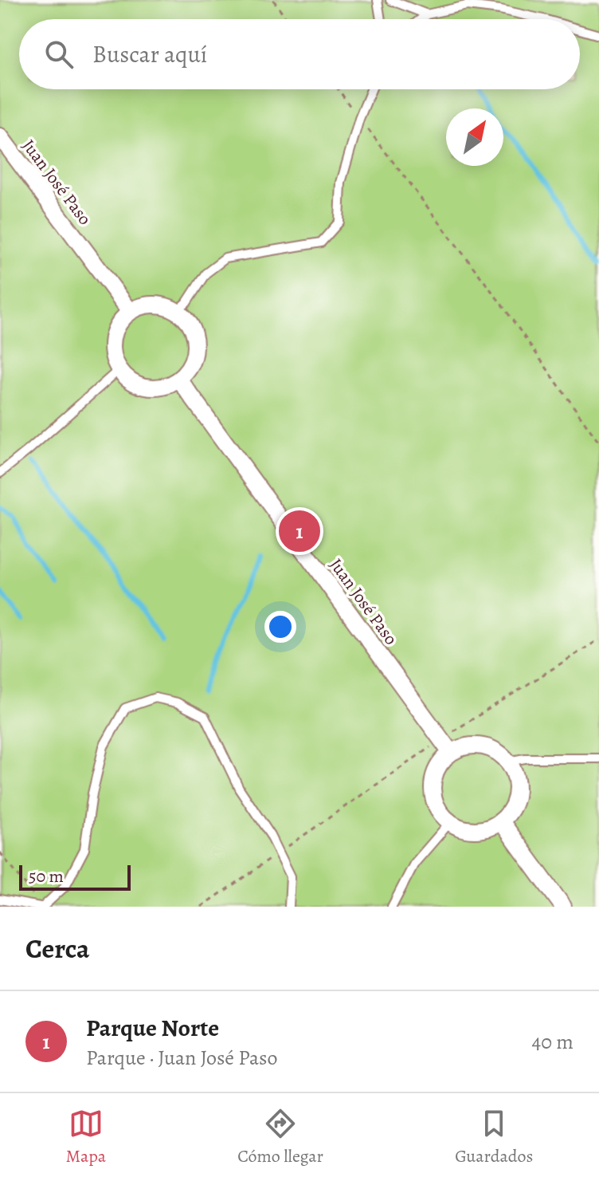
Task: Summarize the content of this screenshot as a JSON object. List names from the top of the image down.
{
  "streets": {
    "street": ["Juan José Paso"]
  },
  "scale_bar": "50 m",
  "north": "top right",
  "page": {
    "search": "Buscar aquí",
    "pins": "1",
    "scale": "50 m",
    "heading": "Cerca",
    "list": [
      {
        "mark": "1",
        "name": "Parque Norte",
        "note": "Parque · Juan José Paso",
        "value": "40 m"
      }
    ],
    "nav": ["Mapa", "Cómo llegar", "Guardados"]
  }
}
